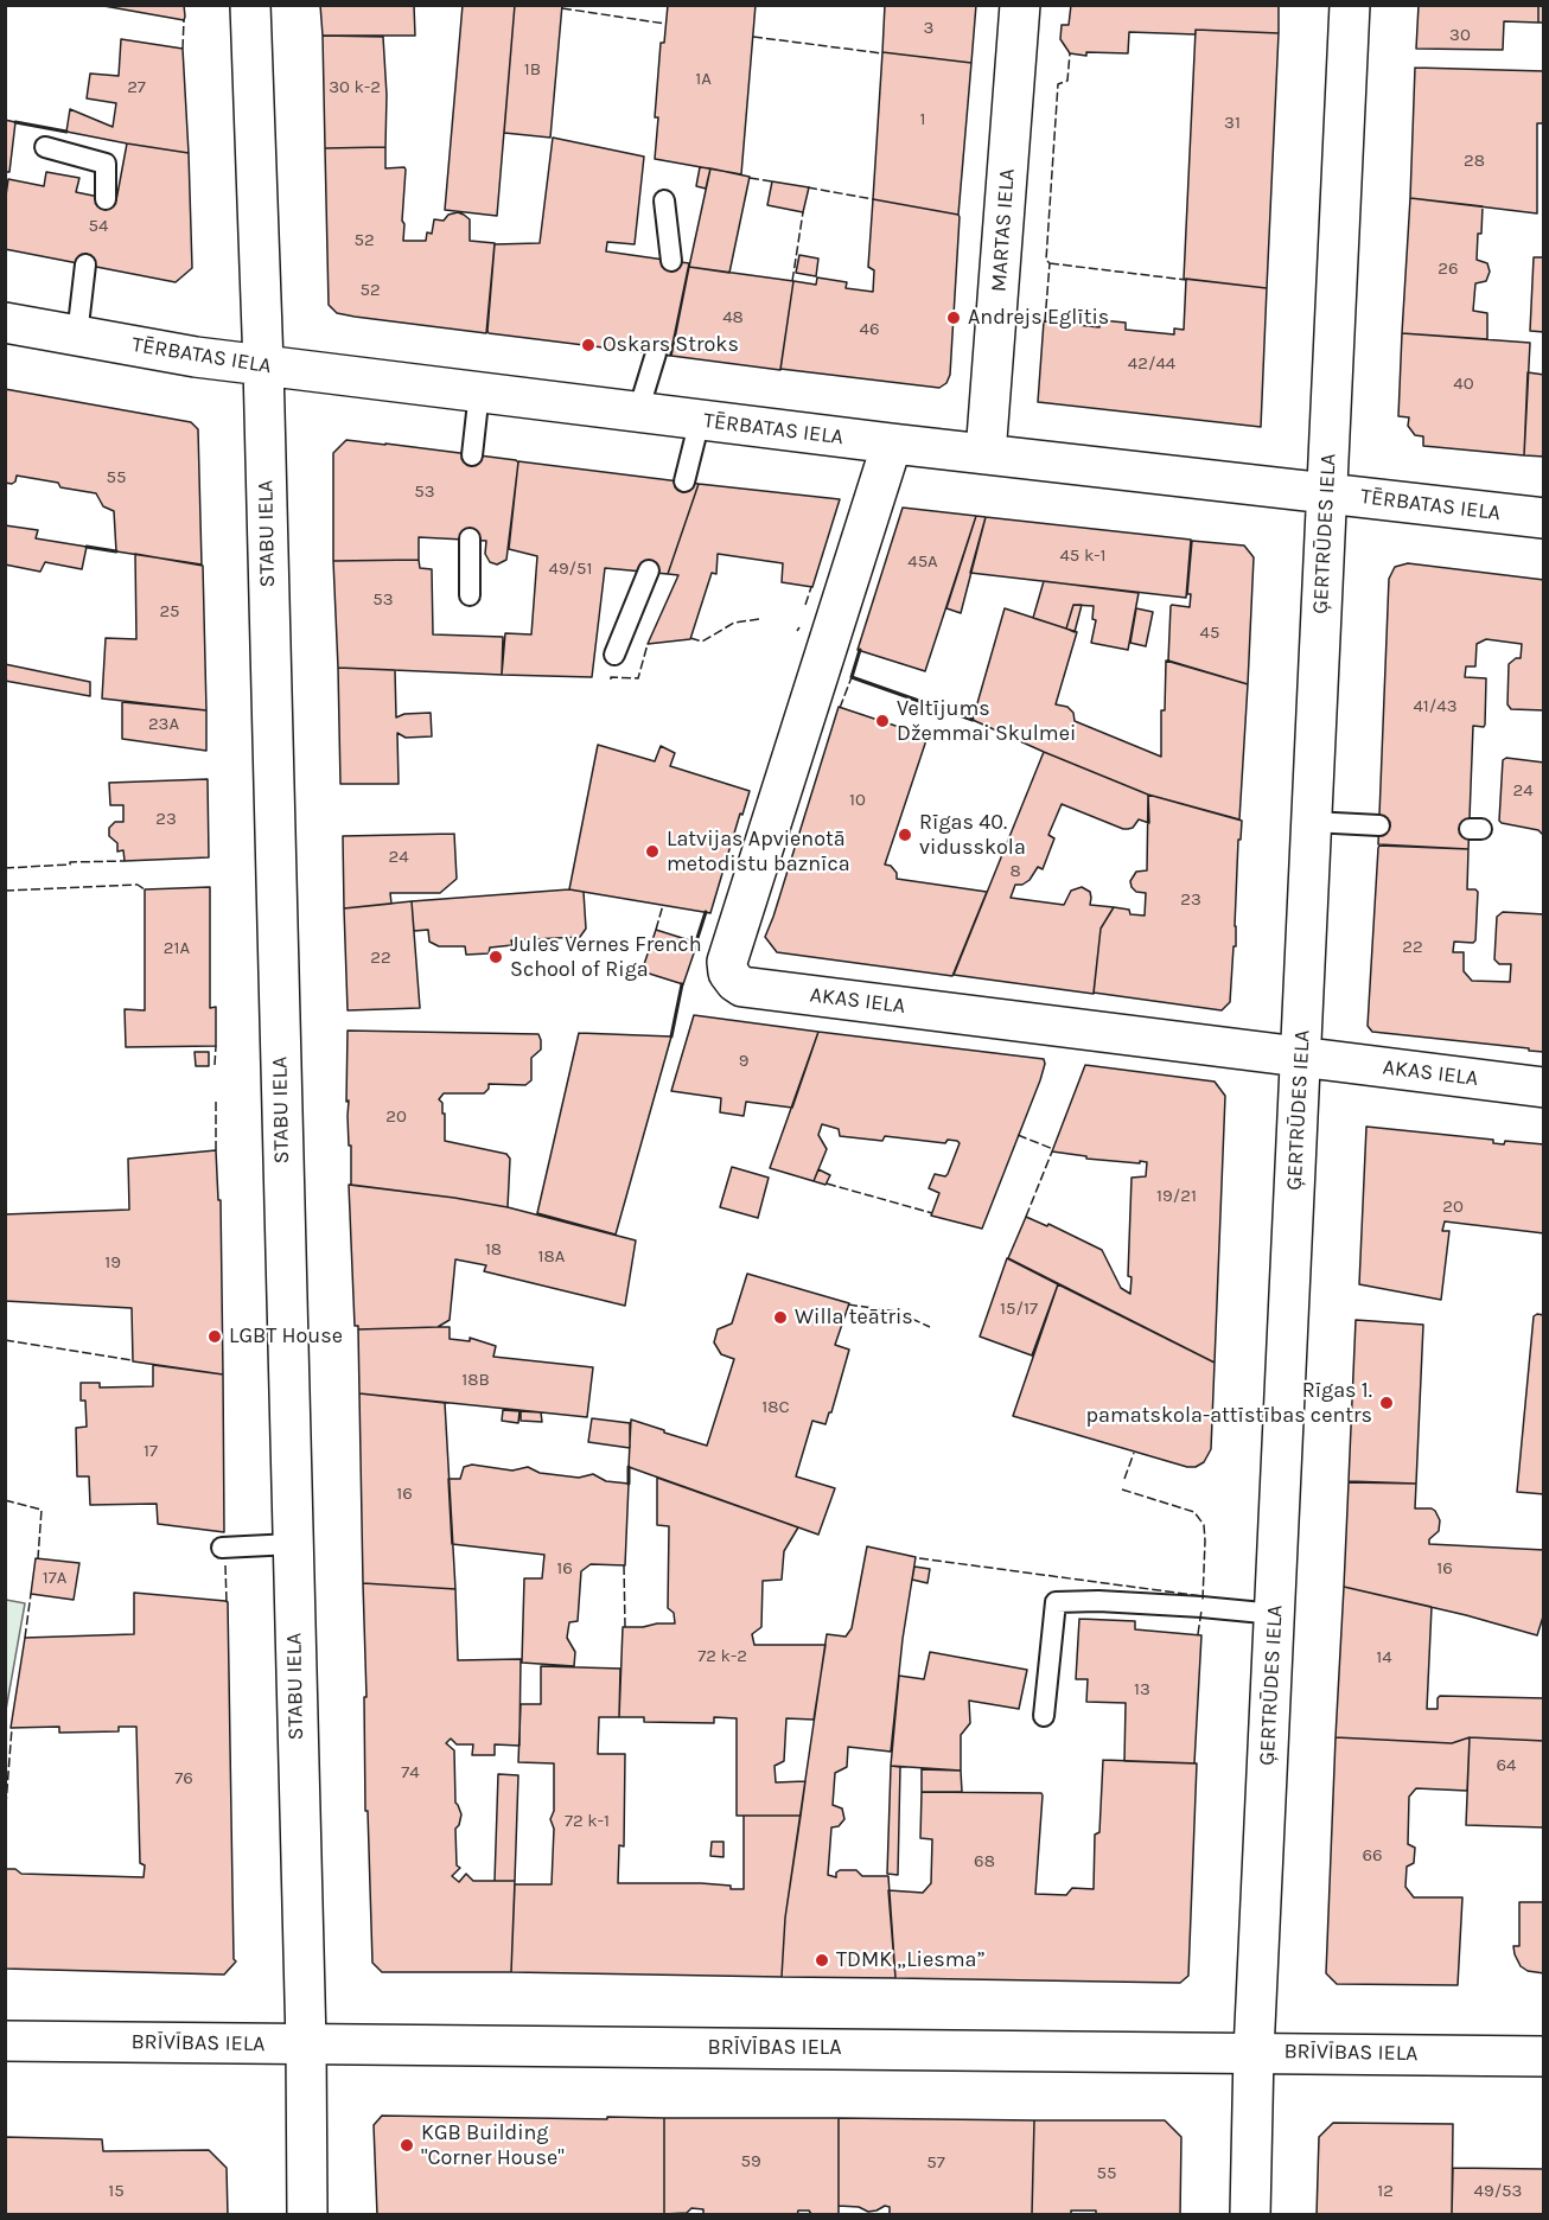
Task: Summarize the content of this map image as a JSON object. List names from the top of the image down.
{
  "streets": {
    "main road": [
      "MARTAS IELA",
      "TĒRBATAS IELA",
      "STABU IELA",
      "ĢERTRŪDES IELA",
      "AKAS IELA",
      "BRĪVĪBAS IELA"
    ]
  },
  "crossings": [
    ["MARTAS IELA", "TĒRBATAS IELA"],
    ["TĒRBATAS IELA", "STABU IELA"],
    ["TĒRBATAS IELA", "ĢERTRŪDES IELA"],
    ["TĒRBATAS IELA", "AKAS IELA"],
    ["STABU IELA", "BRĪVĪBAS IELA"],
    ["ĢERTRŪDES IELA", "AKAS IELA"],
    ["ĢERTRŪDES IELA", "BRĪVĪBAS IELA"]
  ],
  "places": [
    "Andrejs Eglītis",
    "Oskars Stroks",
    "Veltījums Džemmai Skulmei",
    "Rīgas 40. vidusskola",
    "Latvijas Apvienotā metodistu baznīca",
    "Jules Vernes French School of Riga",
    "Willa teātris",
    "LGBT House",
    "Rīgas 1. pamatskola-attīstības centrs",
    "TDMK „Liesma”",
    "KGB Building \"Corner House\""
  ],
  "house_numbers": [
    "3",
    "30",
    "1B",
    "1A",
    "27",
    "30 k-2",
    "1",
    "31",
    "28",
    "54",
    "52",
    "26",
    "52",
    "48",
    "46",
    "42/44",
    "40",
    "55",
    "53",
    "45 k-1",
    "45A",
    "49/51",
    "53",
    "25",
    "45",
    "41/43",
    "23A",
    "24",
    "10",
    "23",
    "24",
    "8",
    "23",
    "22",
    "21A",
    "22",
    "9",
    "20",
    "19/21",
    "20",
    "18",
    "18A",
    "19",
    "15/17",
    "18B",
    "18C",
    "17",
    "16",
    "16",
    "16",
    "17A",
    "72 k-2",
    "14",
    "13",
    "64",
    "74",
    "76",
    "72 k-1",
    "66",
    "68",
    "59",
    "57",
    "55",
    "15",
    "12",
    "49/53"
  ]
}
